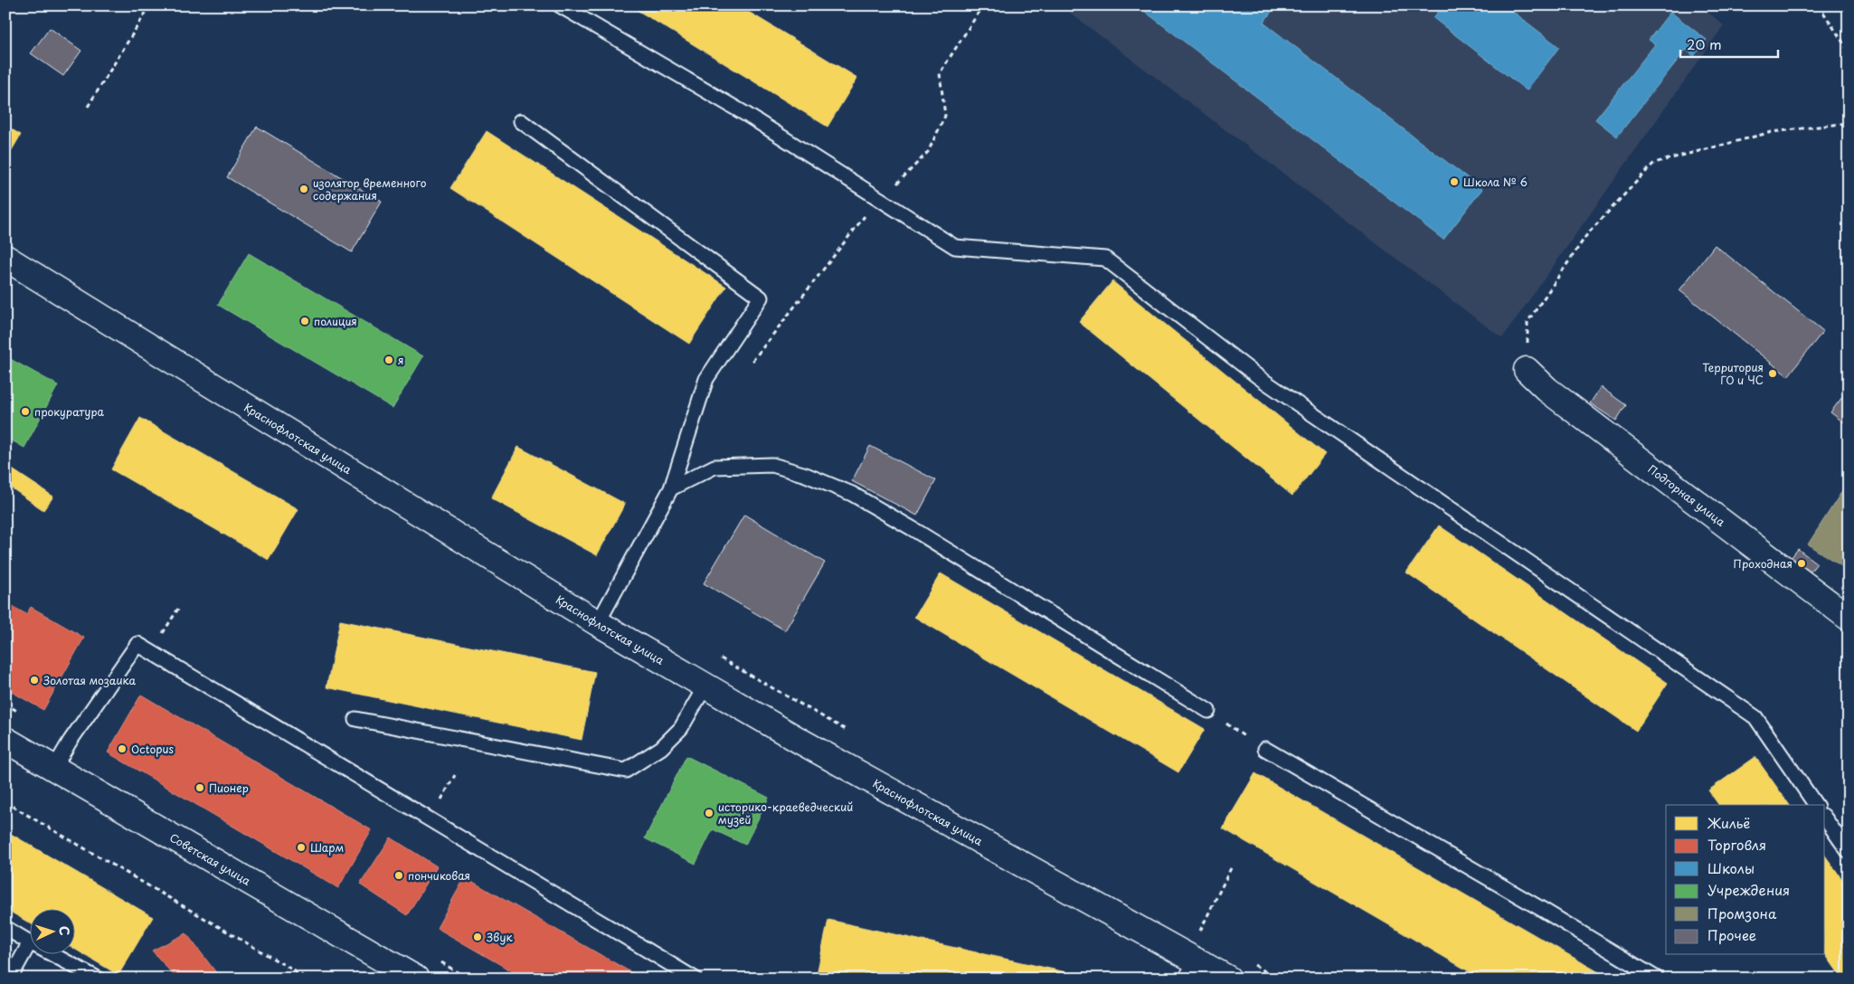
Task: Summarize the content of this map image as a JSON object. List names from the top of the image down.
{
  "streets": {
    "main road": ["Краснофлотская улица", "Подгорная улица", "Советская улица"]
  },
  "places": [
    "Школа № 6",
    "изолятор временного содержания",
    "полиция",
    "я",
    "Территория ГО и ЧС",
    "прокуратура",
    "Проходная",
    "Золотая мозаика",
    "Octopus",
    "Пионер",
    "историко-краеведческий музей",
    "Шарм",
    "пончиковая",
    "Звук"
  ],
  "legend": [
    "Жильё",
    "Торговля",
    "Школы",
    "Учреждения",
    "Промзона",
    "Прочее"
  ],
  "scale_bar": "20 m",
  "north": "right"
}
